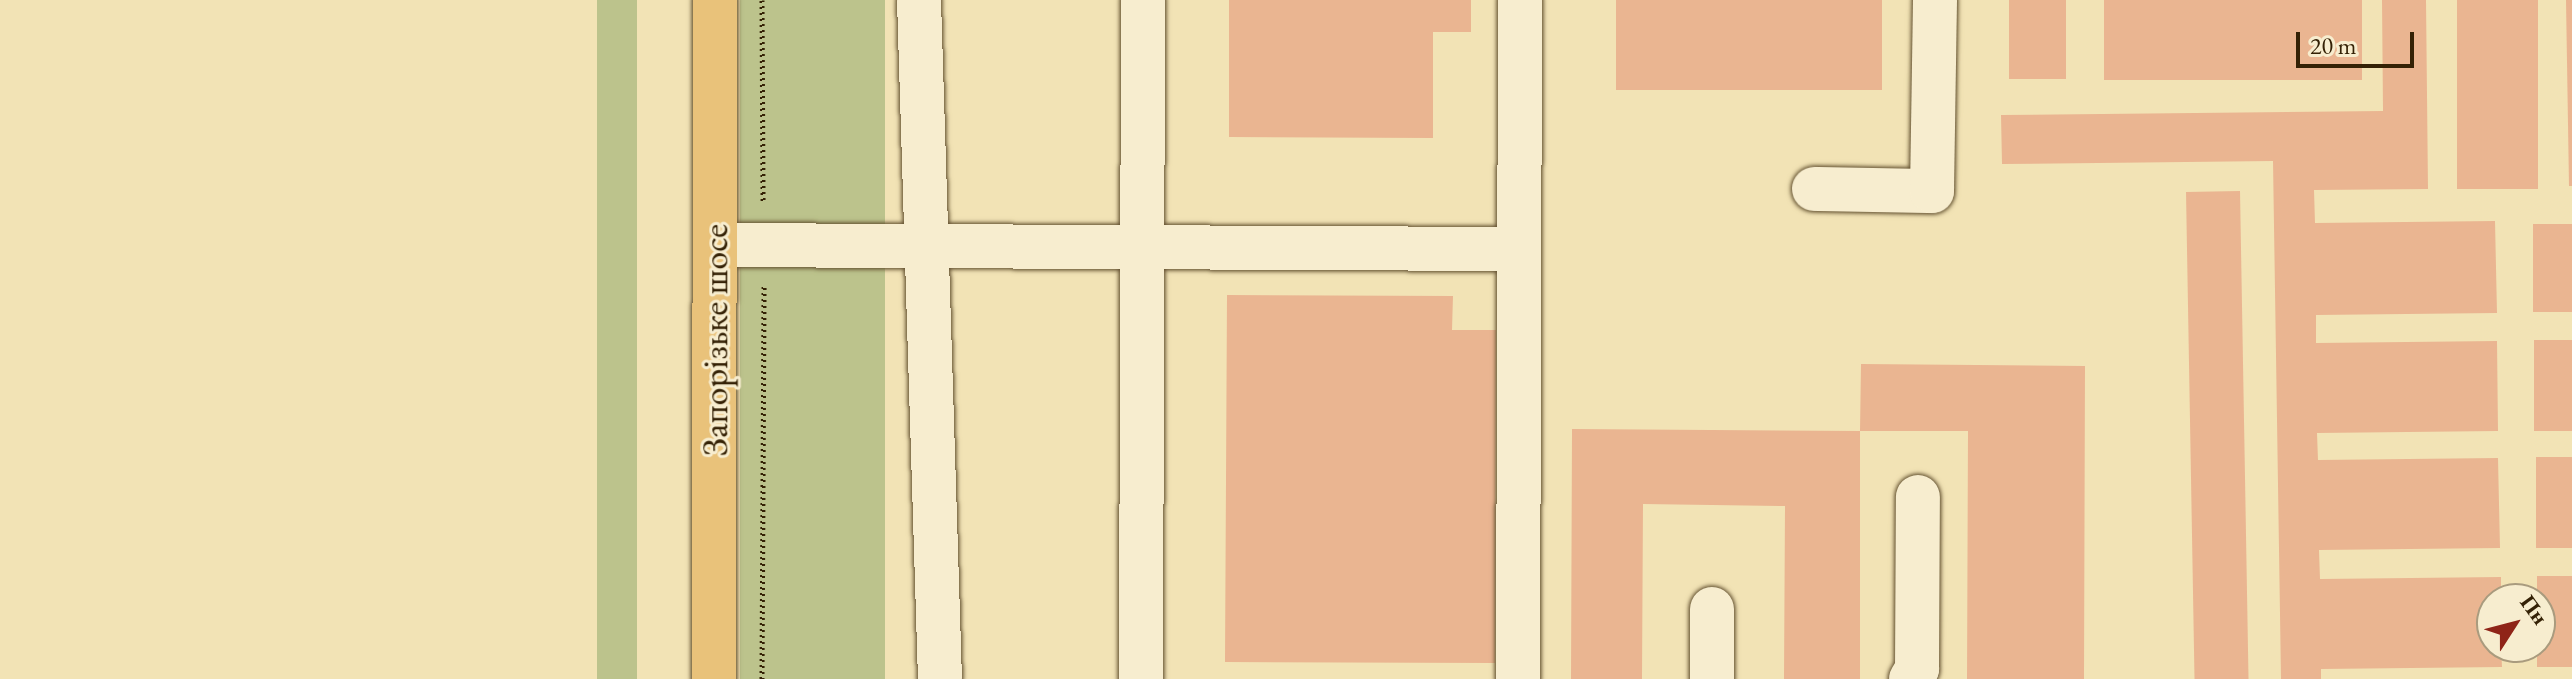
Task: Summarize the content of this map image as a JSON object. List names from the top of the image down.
{
  "streets": {
    "main road": ["Запорізьке шосе"]
  },
  "scale_bar": "20 m",
  "north": "top right"
}
